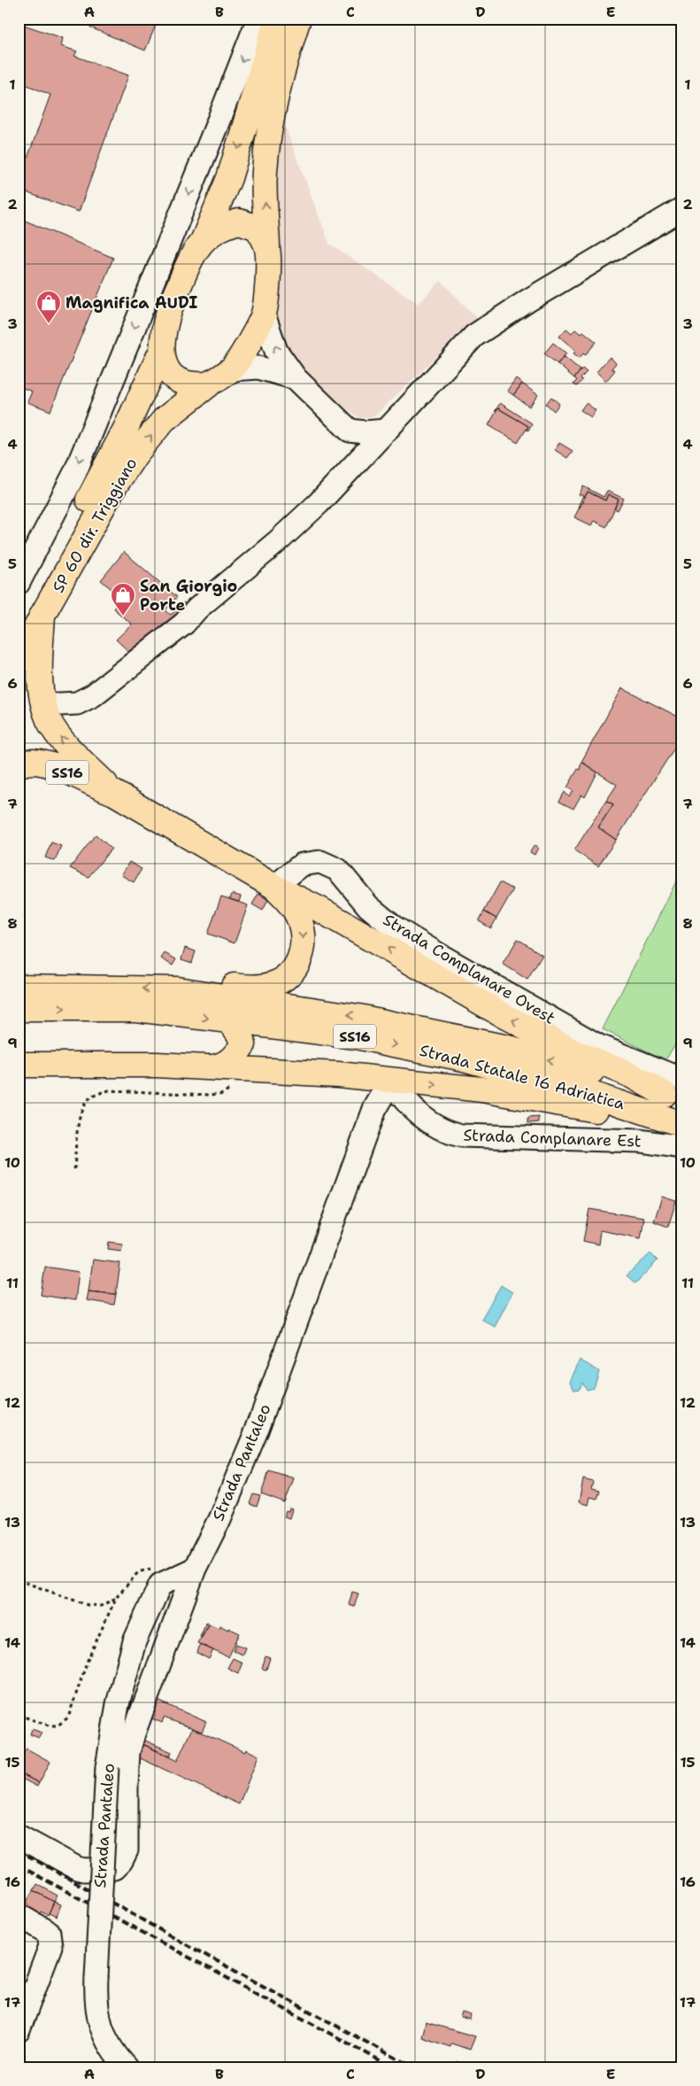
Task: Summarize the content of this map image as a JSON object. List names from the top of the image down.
{
  "streets": {
    "main road": ["SP 60 dir. Triggiano", "SS16", "Strada Statale 16 Adriatica"],
    "street": ["Strada Complanare Ovest", "Strada Complanare Est", "Strada Pantaleo"]
  },
  "crossings": [
    ["SS16", "Strada Complanare Ovest"],
    ["SS16", "Strada Statale 16 Adriatica"],
    ["Strada Complanare Ovest", "Strada Statale 16 Adriatica"],
    ["Strada Complanare Est", "Strada Pantaleo"]
  ],
  "places": {
    "shop": ["Magnifica AUDI", "San Giorgio Porte"]
  },
  "grid": {
    "columns": [
      "A",
      "B",
      "C",
      "D",
      "E"
    ],
    "rows": [
      "1",
      "2",
      "3",
      "4",
      "5",
      "6",
      "7",
      "8",
      "9",
      "10",
      "11",
      "12",
      "13",
      "14",
      "15",
      "16",
      "17"
    ]
  }
}
